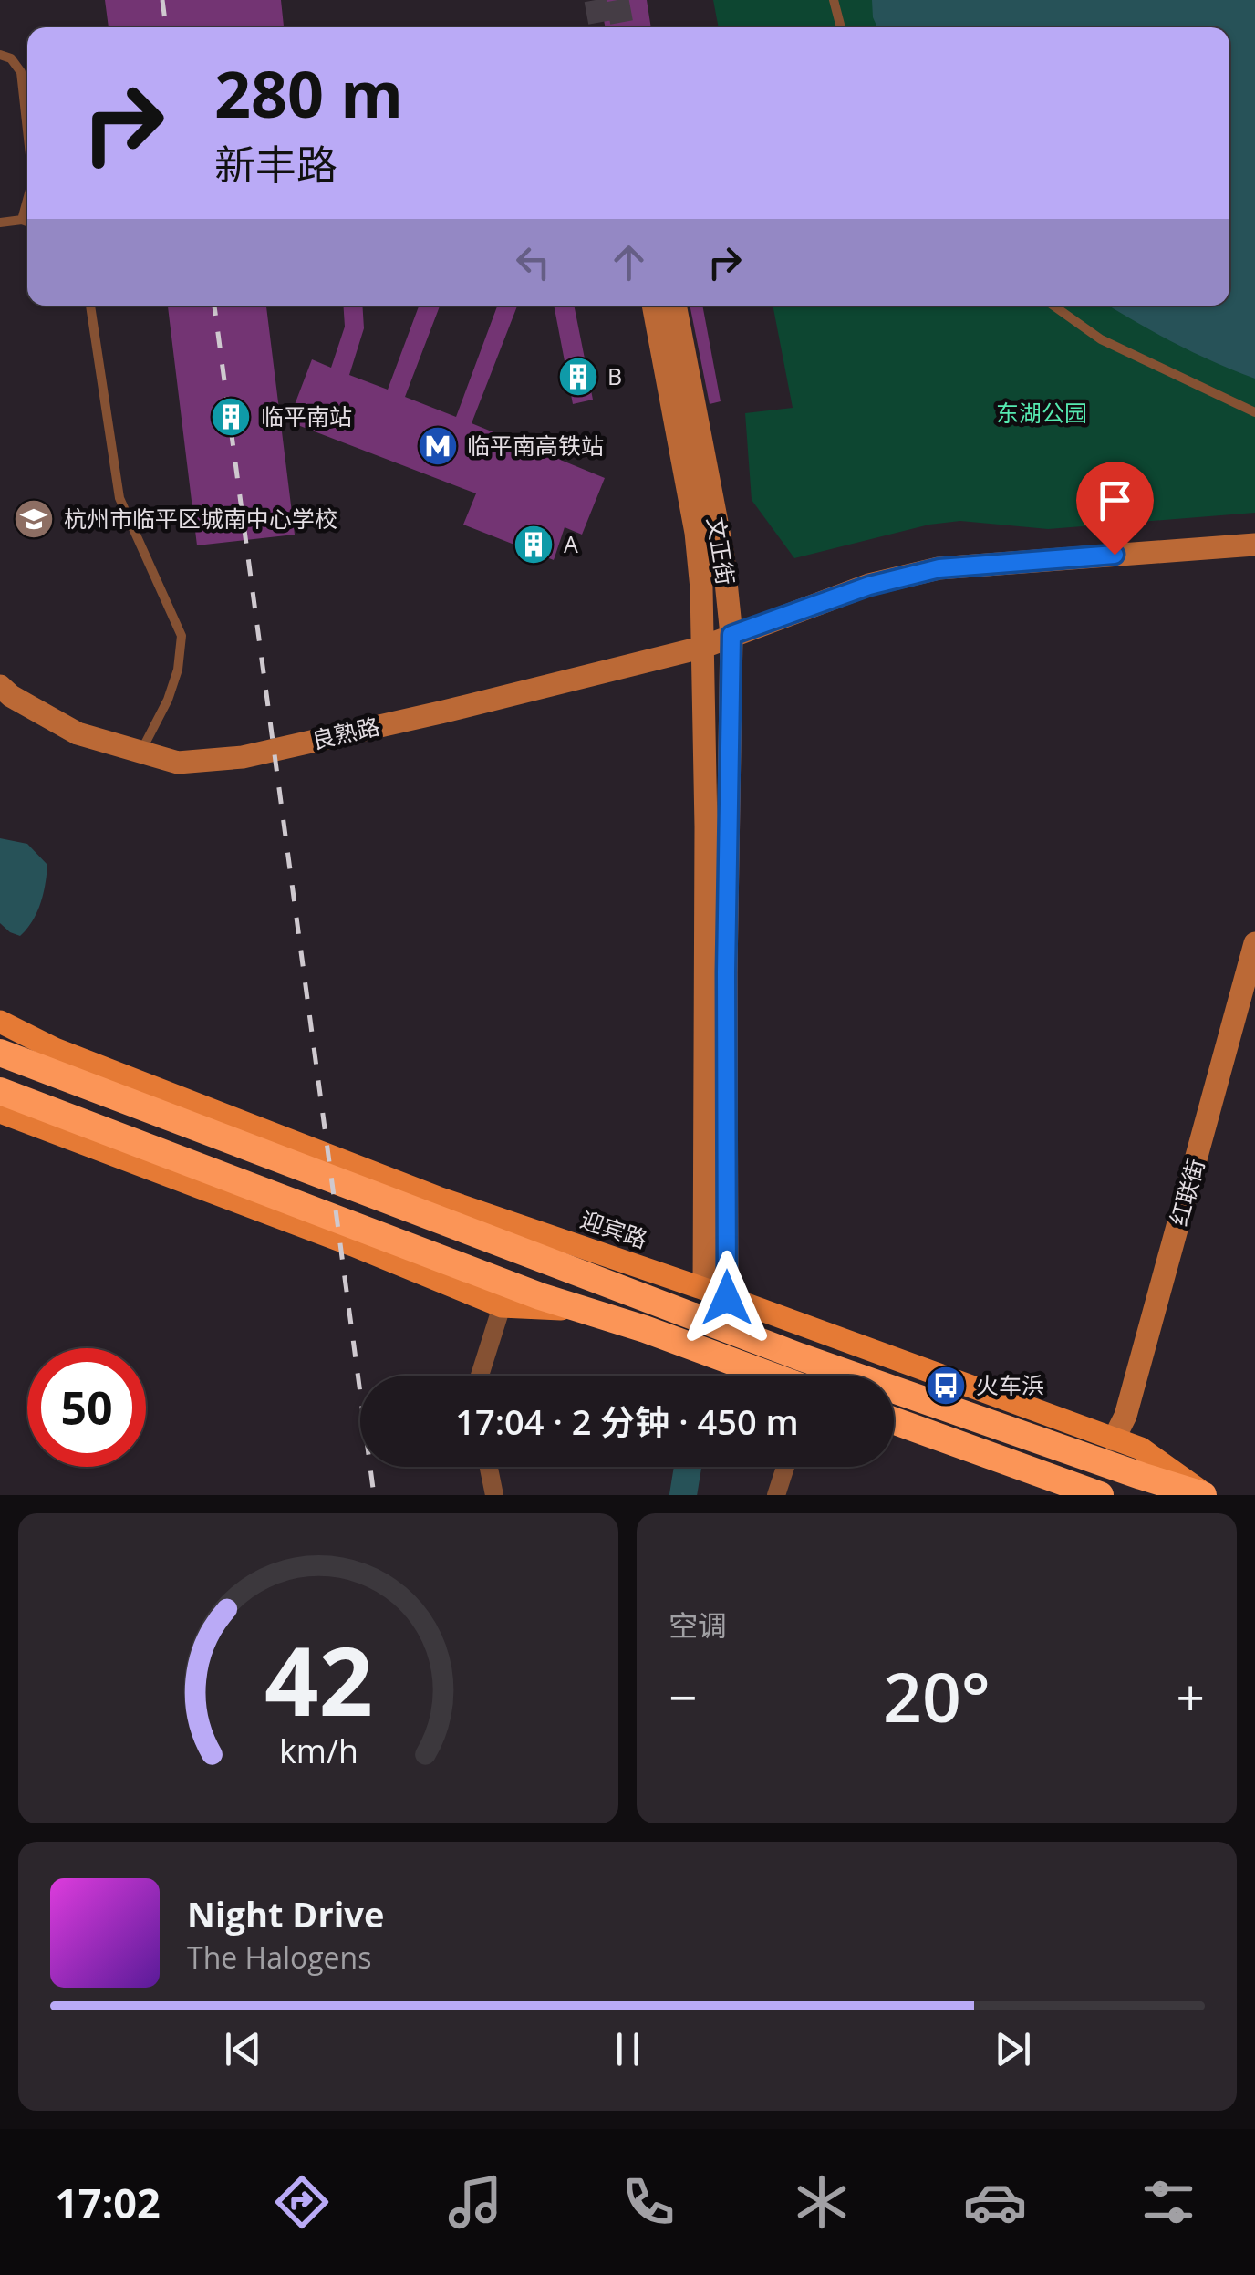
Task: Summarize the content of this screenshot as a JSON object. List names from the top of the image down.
{
  "streets": {
    "highway": ["迎宾路"],
    "main road": ["文正街", "良熟路", "红联街"]
  },
  "crossings": [
    ["文正街", "良熟路"],
    ["文正街", "迎宾路"],
    ["红联街", "迎宾路"]
  ],
  "parks": ["东湖公园"],
  "places": {
    "building": ["B", "临平南站", "A"],
    "metro station": ["临平南高铁站"],
    "school or university": ["杭州市临平区城南中心学校"],
    "bus stop": ["火车浜"]
  },
  "page": {
    "turn": ["280 m", "新丰路"],
    "limit": "50",
    "trip": "17:04 · 2 分钟 · 450 m",
    "tile": "空调",
    "heat": ["−", "20°", "+"],
    "song": ["Night Drive", "The Halogens"],
    "tabs": "17:02",
    "gauge": ["42", "km/h"]
  }
}
